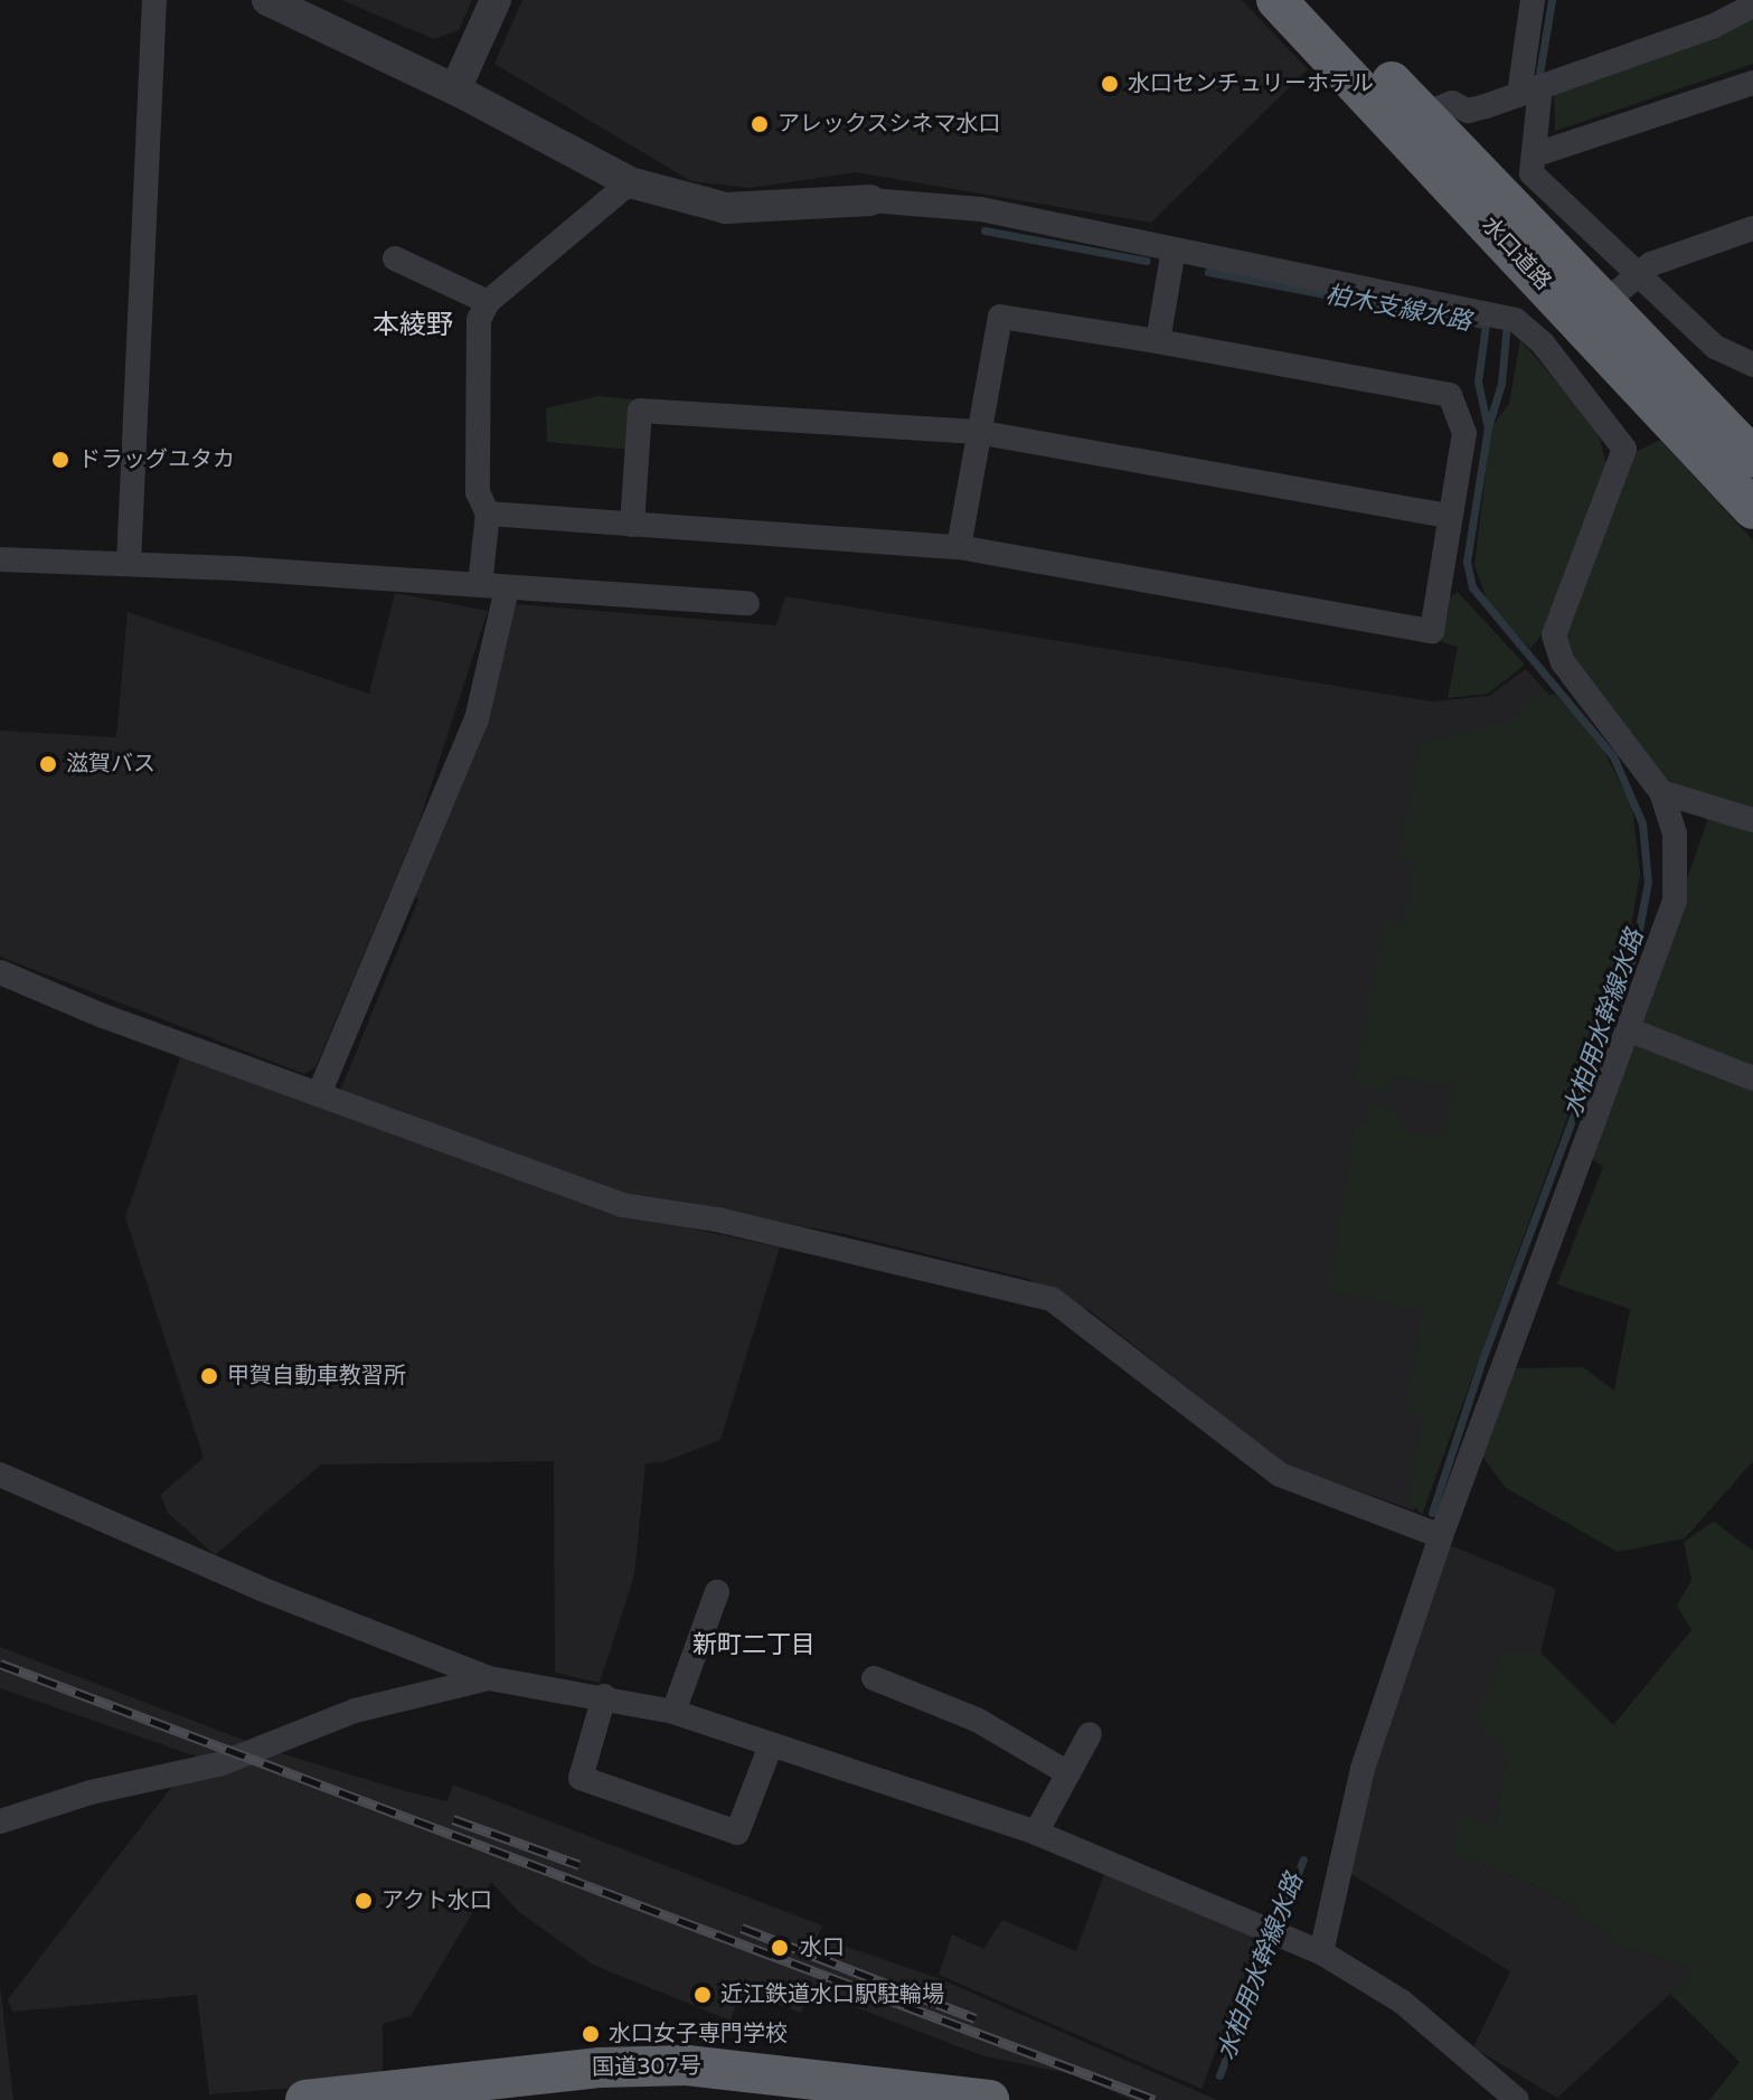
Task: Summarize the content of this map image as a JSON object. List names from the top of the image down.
{
  "streets": {
    "highway": ["水口道路", "国道307号"]
  },
  "districts": ["本綾野", "新町二丁目"],
  "water": ["柏木支線水路", "水柏用水幹線水路"],
  "places": [
    "水口センチュリーホテル",
    "アレックスシネマ水口",
    "ドラッグユタカ",
    "滋賀バス",
    "甲賀自動車教習所",
    "アクト水口",
    "水口",
    "近江鉄道水口駅駐輪場",
    "水口女子専門学校"
  ]
}
